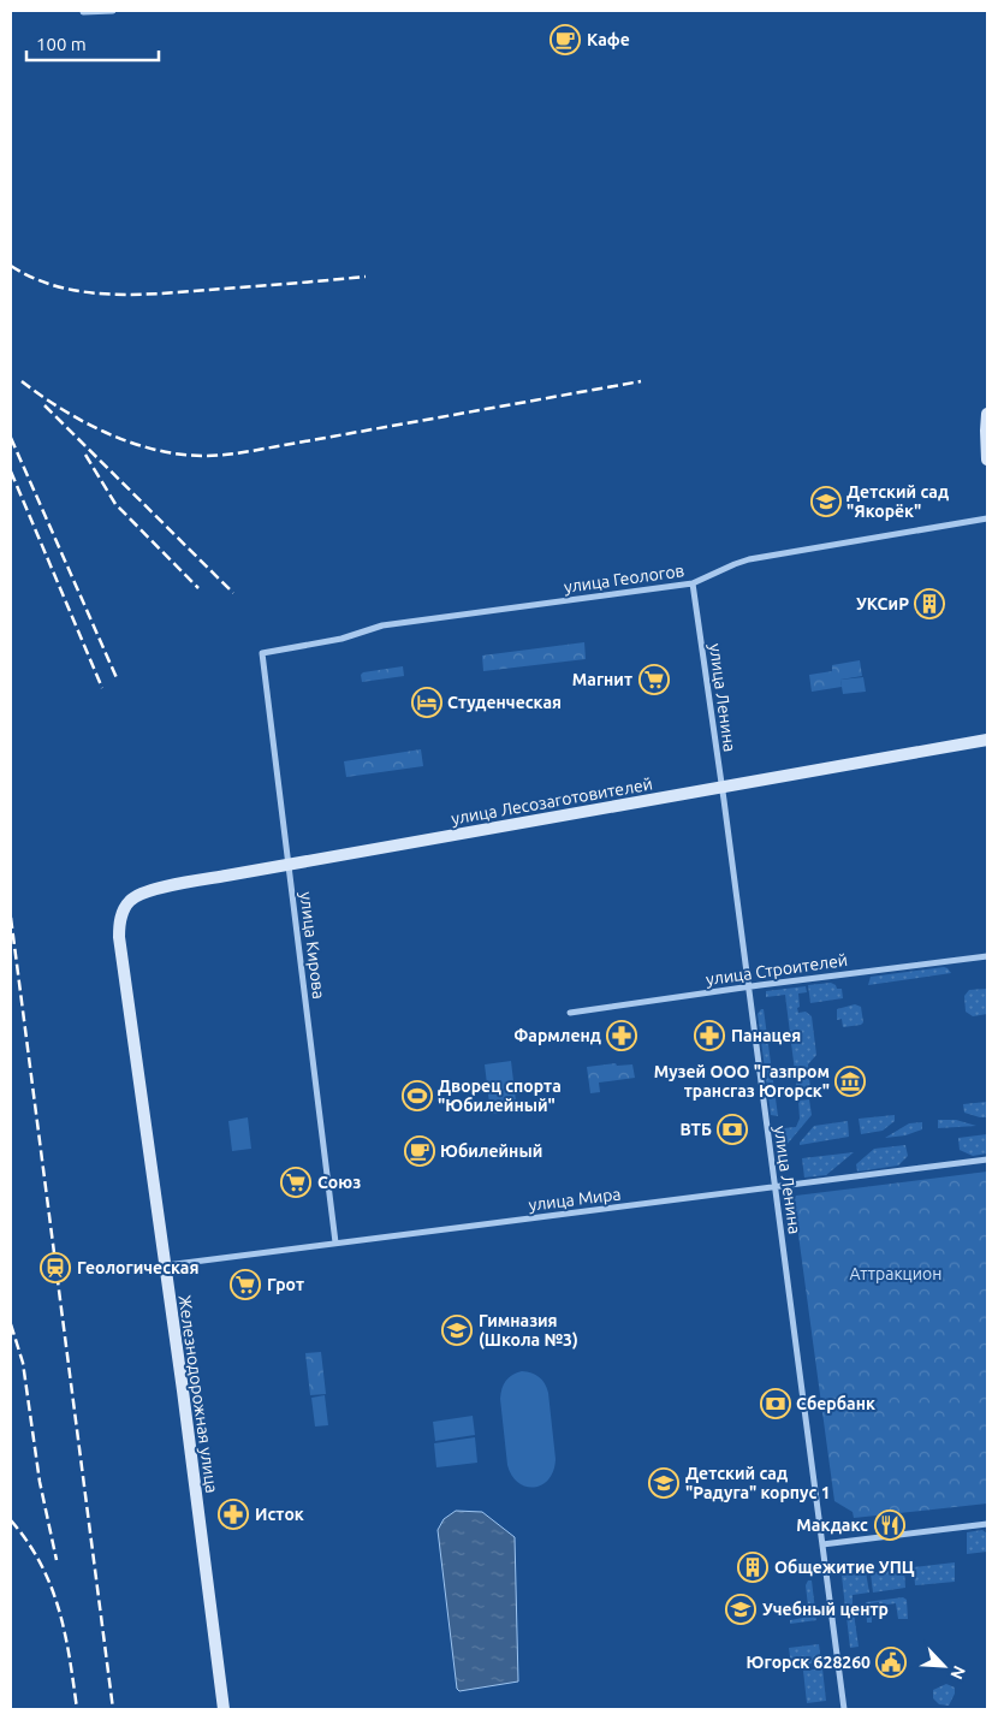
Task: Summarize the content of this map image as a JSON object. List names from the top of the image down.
{
  "streets": {
    "main road": ["улица Лесозаготовителей", "Железнодорожная улица"],
    "street": [
      "улица Геологов",
      "улица Ленина",
      "улица Кирова",
      "улица Строителей",
      "улица Мира"
    ]
  },
  "crossings": [
    ["улица Геологов", "улица Ленина"],
    ["улица Геологов", "улица Кирова"],
    ["улица Ленина", "улица Лесозаготовителей"],
    ["улица Ленина", "улица Строителей"],
    ["улица Ленина", "улица Мира"],
    ["улица Лесозаготовителей", "улица Кирова"],
    ["улица Лесозаготовителей", "Железнодорожная улица"],
    ["улица Кирова", "улица Мира"],
    ["улица Мира", "Железнодорожная улица"]
  ],
  "parks": ["Аттракцион"],
  "places": {
    "cafe": ["Кафе", "Юбилейный"],
    "school or university": [
      "Детский сад \"Якорёк\"",
      "Гимназия (Школа №3)",
      "Детский сад \"Радуга\" корпус 1",
      "Учебный центр"
    ],
    "building": ["УКСиР", "Общежитие УПЦ"],
    "supermarket": ["Магнит", "Союз", "Грот"],
    "hotel": ["Студенческая"],
    "pharmacy": ["Фармленд", "Панацея", "Исток"],
    "museum": ["Музей ООО \"Газпром трансгаз Югорск\""],
    "sports": ["Дворец спорта \"Юбилейный\""],
    "bank": ["ВТБ", "Сбербанк"],
    "station": ["Геологическая"],
    "restaurant": ["Макдакс"],
    "public building": ["Югорск 628260"]
  },
  "scale_bar": "100 m",
  "north": "bottom right"
}
